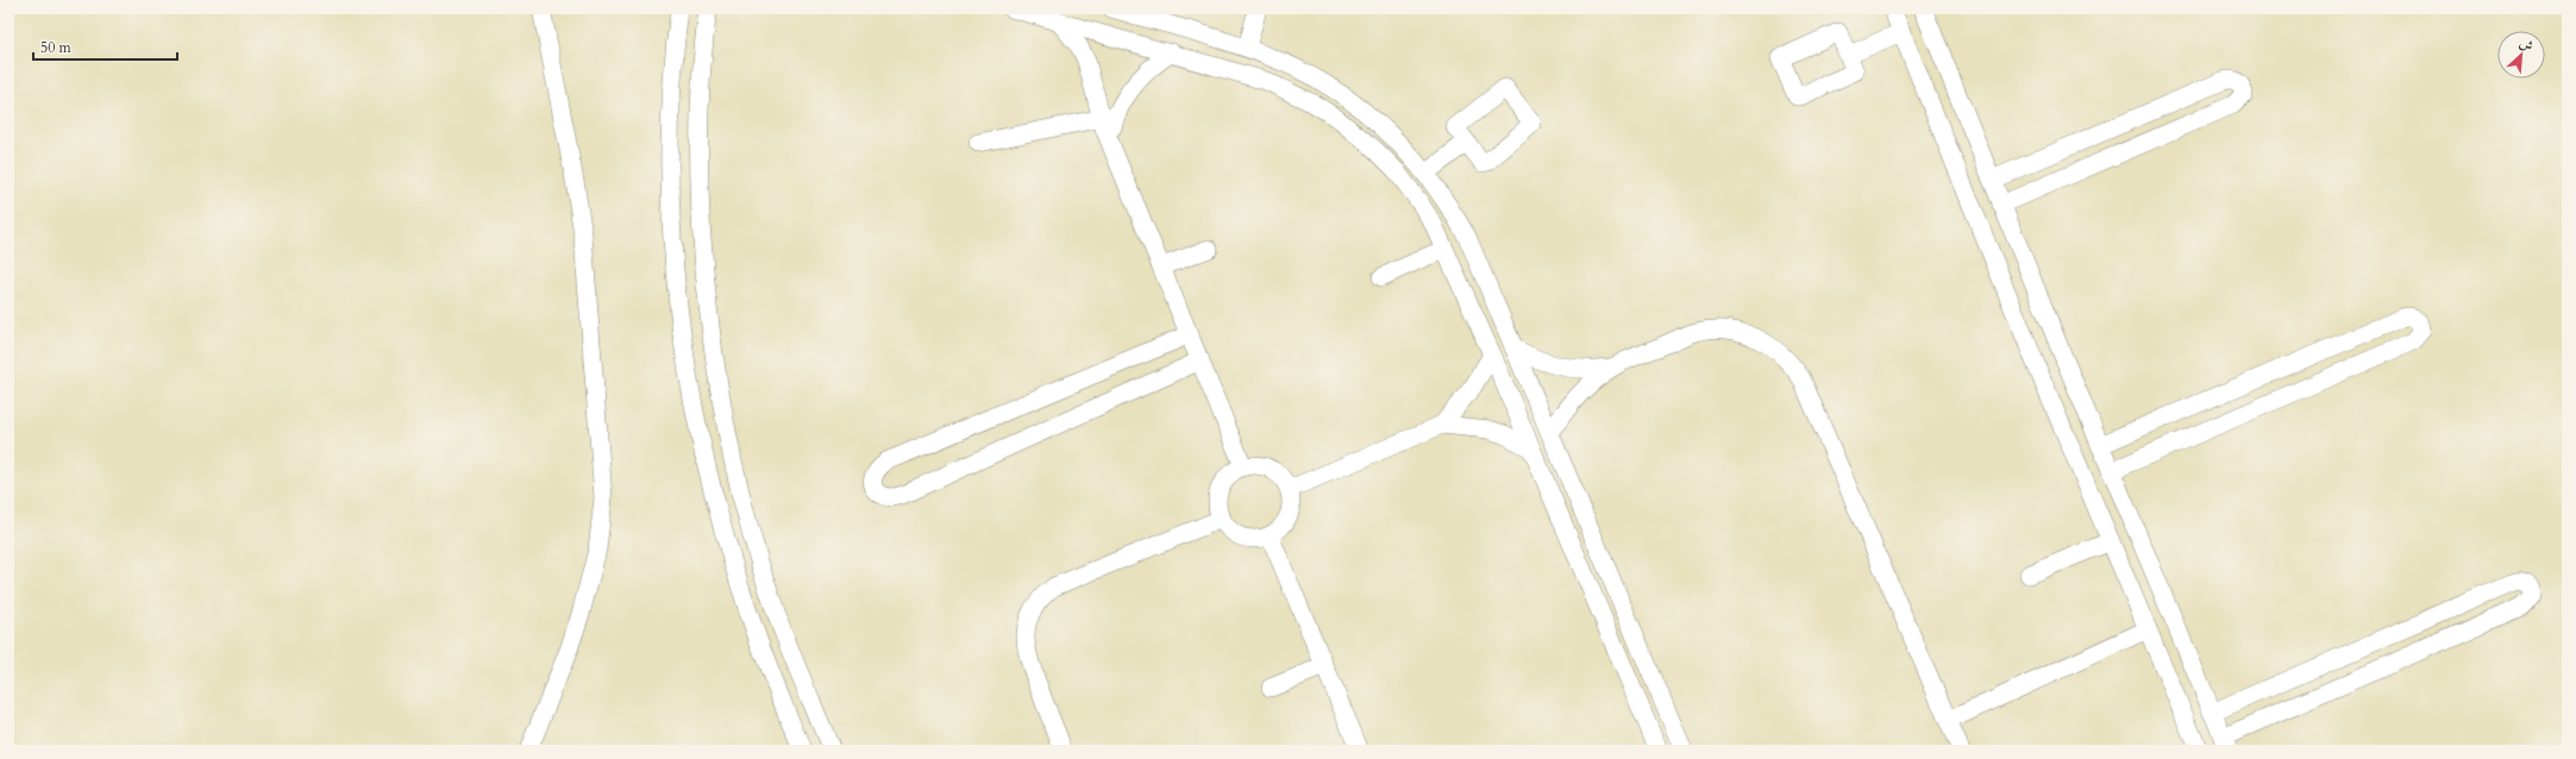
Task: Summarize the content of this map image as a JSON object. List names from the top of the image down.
{
  "scale_bar": "50 m",
  "north": "top right"
}
